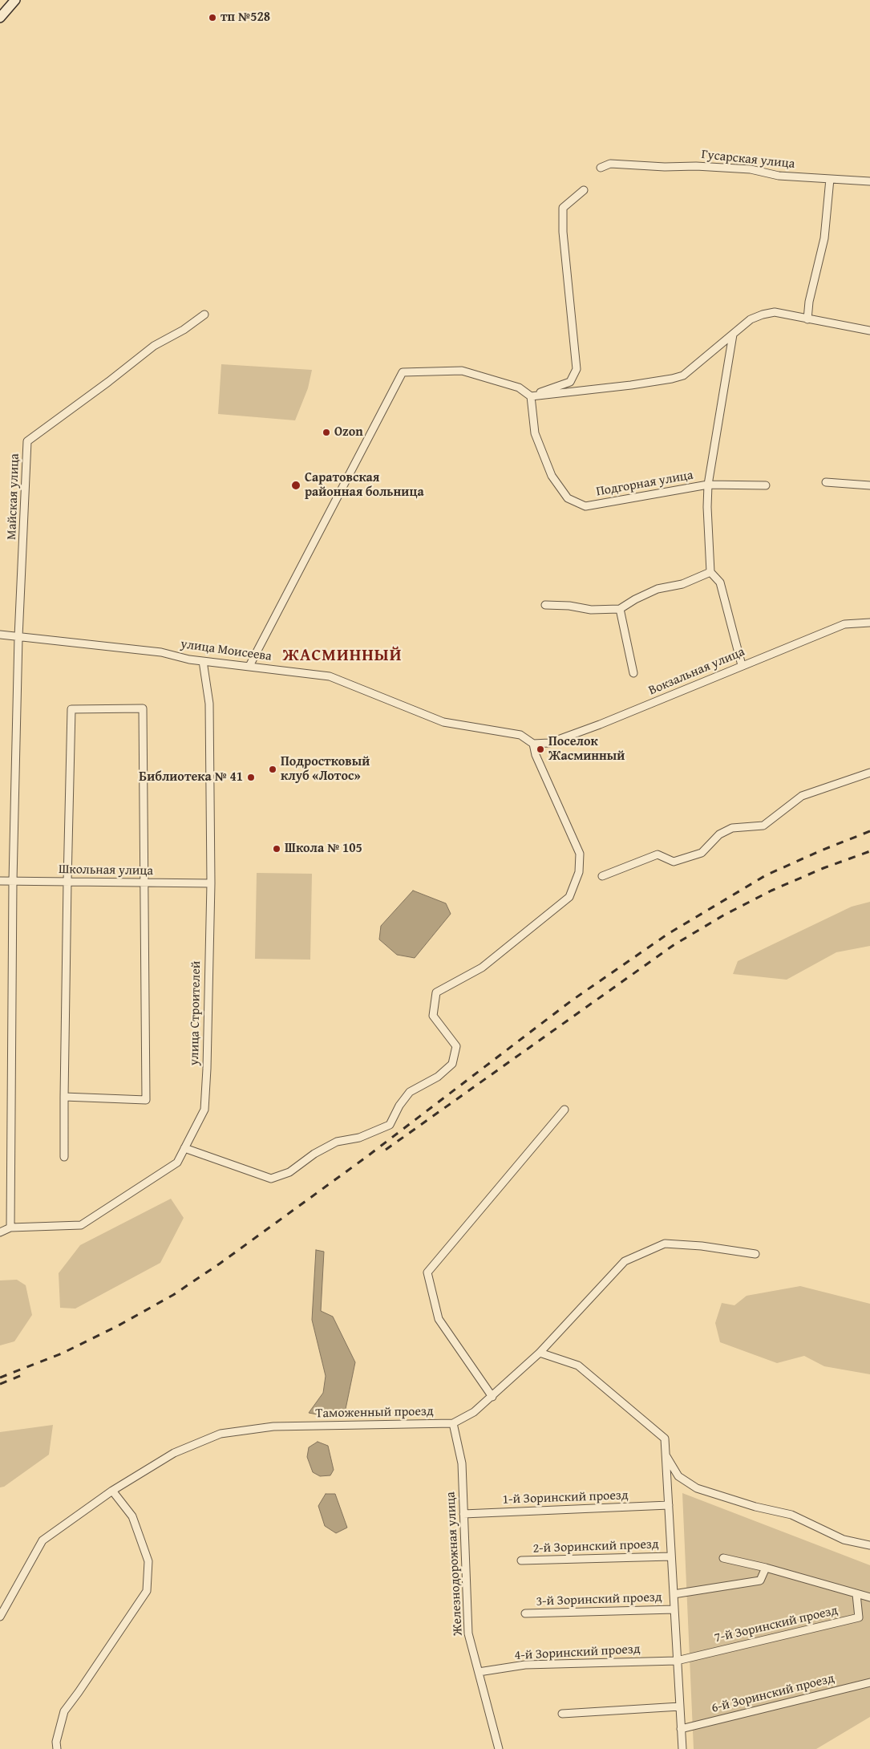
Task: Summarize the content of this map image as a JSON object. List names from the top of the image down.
{
  "streets": {
    "street": [
      "Гусарская улица",
      "Подгорная улица",
      "Майская улица",
      "улица Моисеева",
      "Вокзальная улица",
      "Школьная улица",
      "улица Строителей",
      "Таможенный проезд",
      "1-й Зоринский проезд",
      "2-й Зоринский проезд",
      "Железнодорожная улица",
      "3-й Зоринский проезд",
      "7-й Зоринский проезд",
      "4-й Зоринский проезд",
      "6-й Зоринский проезд"
    ]
  },
  "crossings": [
    ["Майская улица", "улица Моисеева"],
    ["Майская улица", "Школьная улица"],
    ["Майская улица", "улица Строителей"],
    ["улица Моисеева", "Вокзальная улица"],
    ["улица Моисеева", "улица Строителей"],
    ["Школьная улица", "улица Строителей"],
    ["Таможенный проезд", "Железнодорожная улица"],
    ["1-й Зоринский проезд", "Железнодорожная улица"],
    ["Железнодорожная улица", "4-й Зоринский проезд"],
    ["7-й Зоринский проезд", "4-й Зоринский проезд"]
  ],
  "districts": ["ЖАСМИННЫЙ"],
  "places": [
    "тп №528",
    "Ozon",
    "Саратовская районная больница",
    "Поселок Жасминный",
    "Подростковый клуб «Лотос»",
    "Библиотека № 41",
    "Школа № 105"
  ]
}
